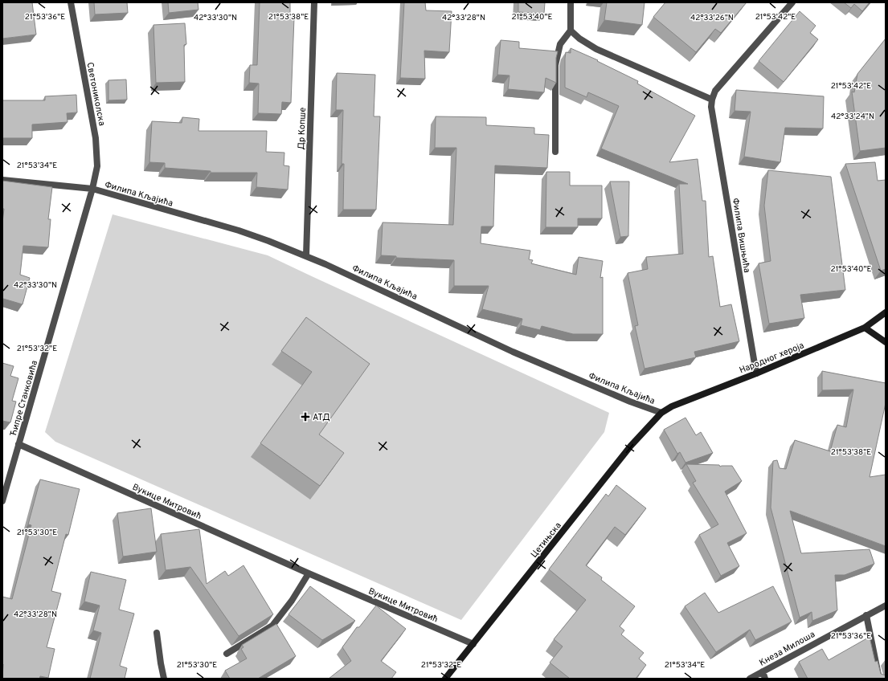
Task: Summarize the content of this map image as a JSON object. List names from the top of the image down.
{
  "streets": {
    "street": [
      "Светониколска",
      "Др Копше",
      "Филипа Кљајића",
      "Филипа Вишњића",
      "Народног хероја",
      "Ћипре Станковића",
      "Вукице Митровић",
      "Цетињска",
      "Кнеза Милоша"
    ]
  },
  "crossings": [
    ["Светониколска", "Филипа Кљајића"],
    ["Светониколска", "Ћипре Станковића"],
    ["Др Копше", "Филипа Кљајића"],
    ["Филипа Кљајића", "Народног хероја"],
    ["Филипа Кљајића", "Ћипре Станковића"],
    ["Филипа Кљајића", "Цетињска"],
    ["Филипа Вишњића", "Народног хероја"],
    ["Народног хероја", "Цетињска"],
    ["Ћипре Станковића", "Вукице Митровић"],
    ["Вукице Митровић", "Цетињска"]
  ],
  "places": {
    "health": ["АТД"]
  },
  "coordinates": [
    "21°53'36\"E",
    "21°53'38\"E",
    "21°53'40\"E",
    "21°53'42\"E",
    "42°33'30\"N",
    "42°33'28\"N",
    "42°33'26\"N",
    "42°33'24\"N",
    "21°53'34\"E",
    "21°53'32\"E",
    "21°53'30\"E"
  ]
}
